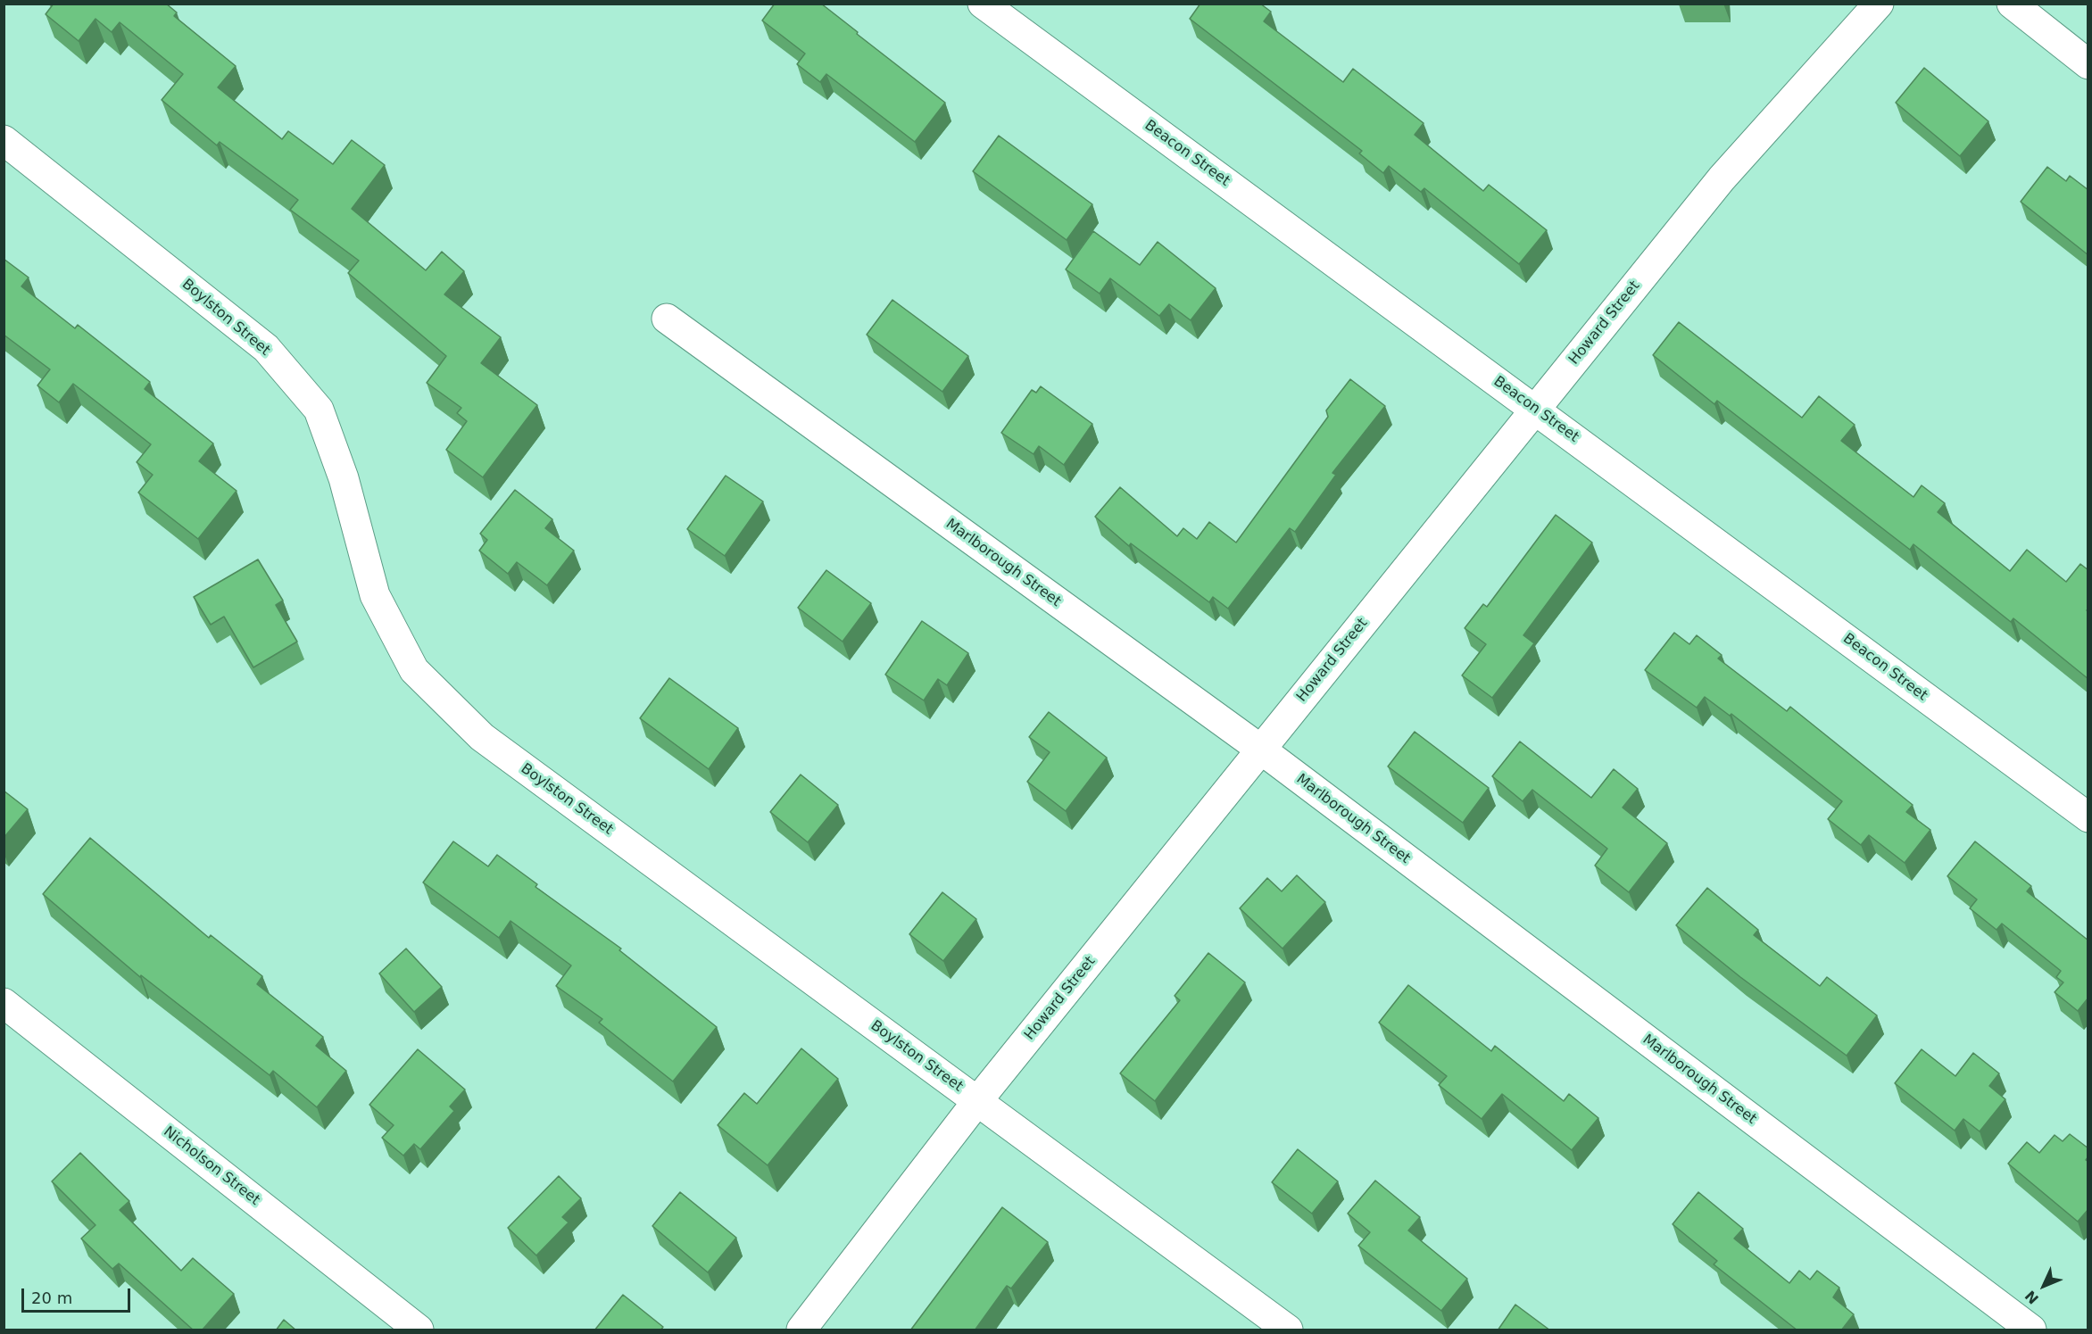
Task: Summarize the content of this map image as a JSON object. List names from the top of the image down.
{
  "streets": {
    "street": [
      "Beacon Street",
      "Boylston Street",
      "Howard Street",
      "Marlborough Street",
      "Nicholson Street"
    ]
  },
  "crossings": [
    ["Beacon Street", "Howard Street"],
    ["Boylston Street", "Howard Street"],
    ["Howard Street", "Marlborough Street"]
  ],
  "scale_bar": "20 m",
  "north": "bottom left"
}
